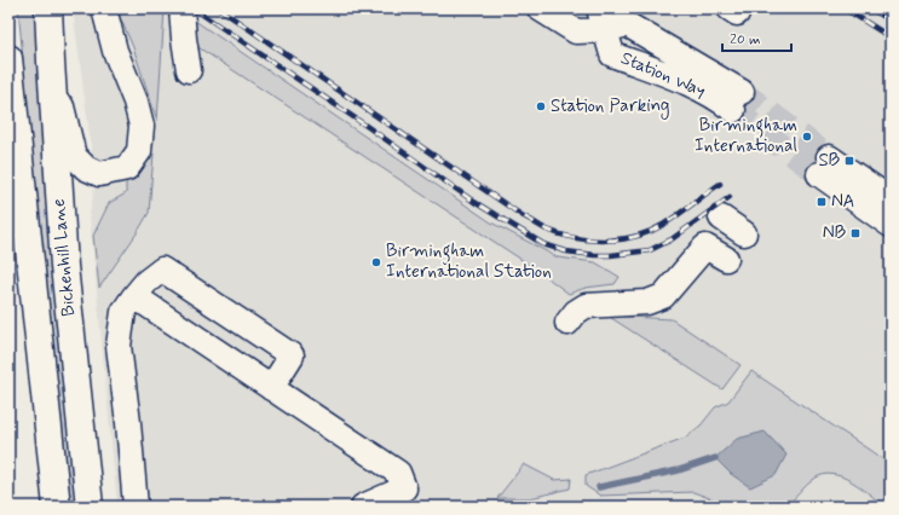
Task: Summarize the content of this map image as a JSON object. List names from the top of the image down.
{
  "streets": {
    "main road": ["Bickenhill Lane"],
    "street": ["Station Way"]
  },
  "places": {
    "other": ["Station Parking", "Birmingham International", "Birmingham International Station"],
    "transit": ["SB", "NA", "NB"]
  },
  "scale_bar": "20 m"
}
